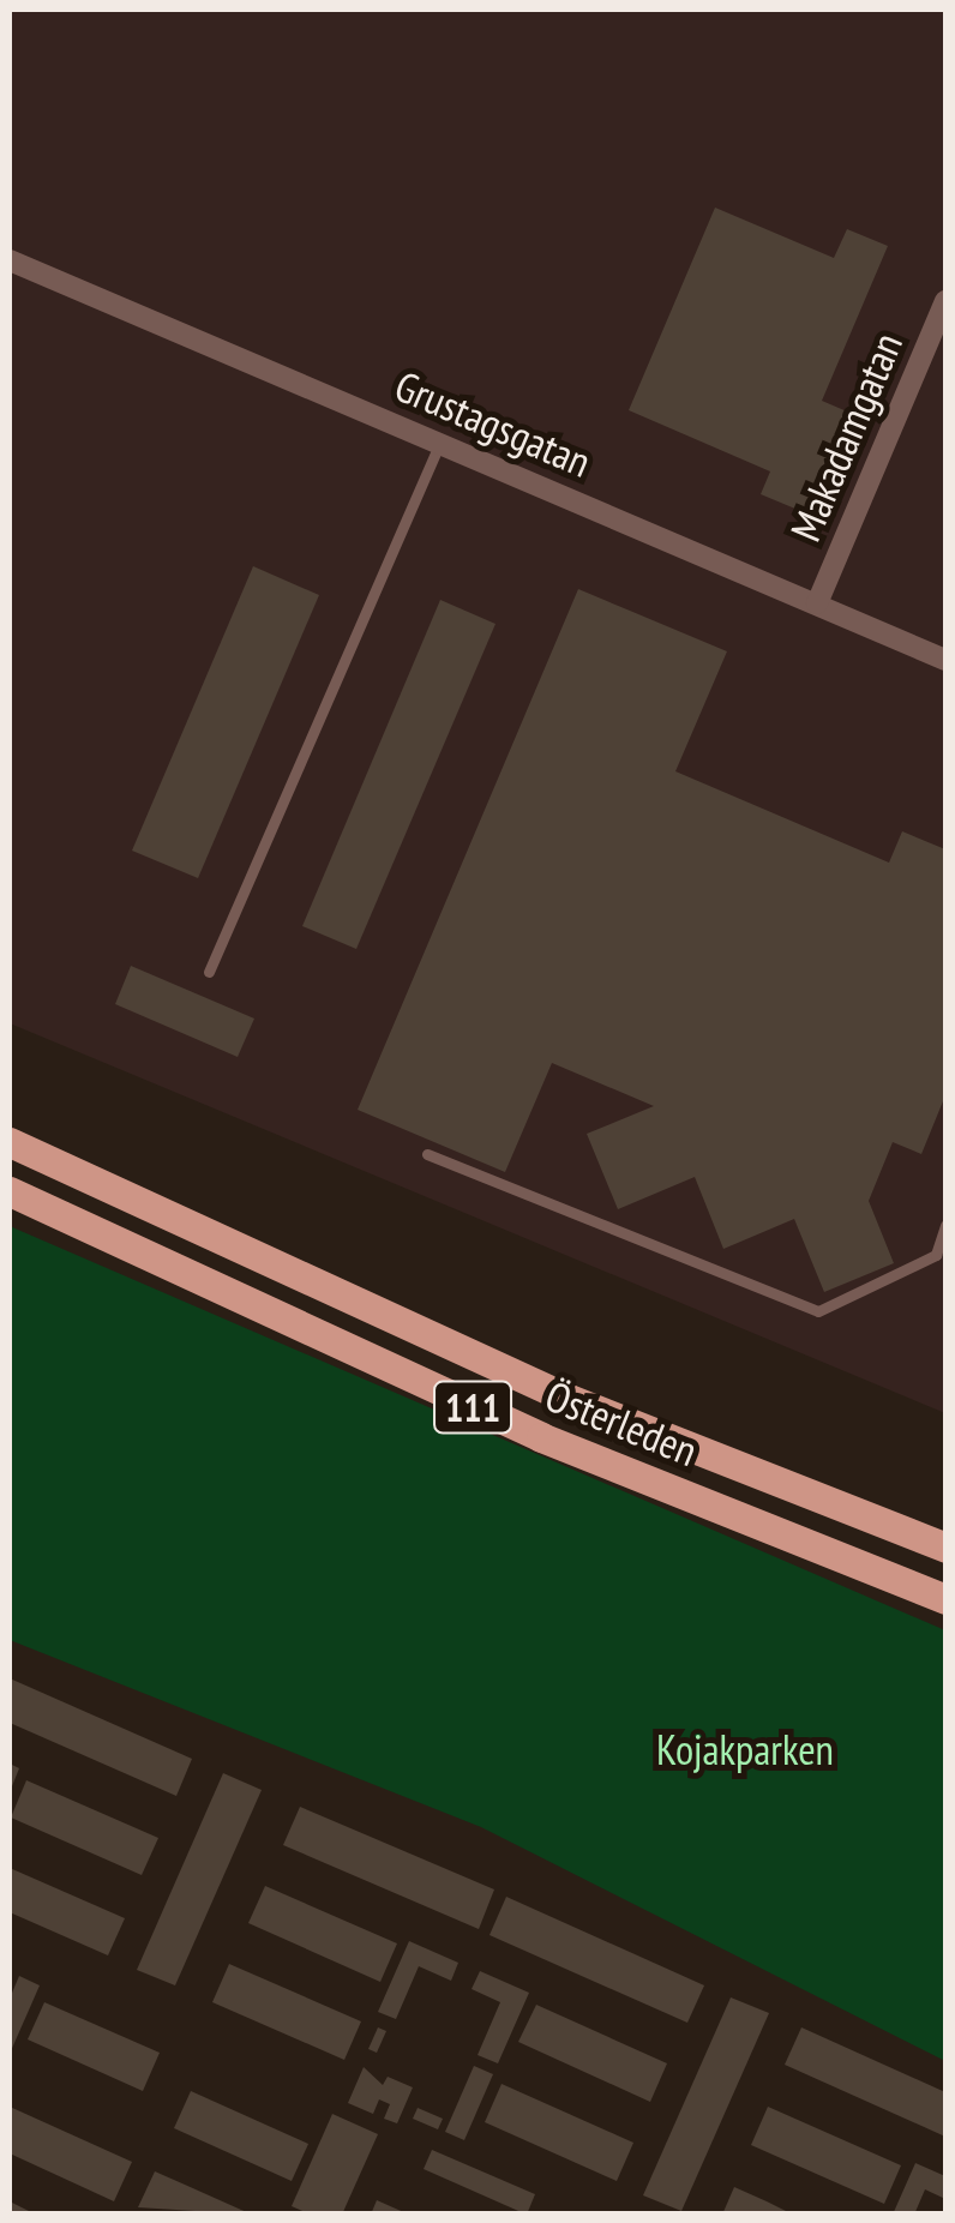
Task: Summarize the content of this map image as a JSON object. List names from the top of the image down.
{
  "streets": {
    "main road": ["111", "Österleden"],
    "street": ["Grustagsgatan", "Makadamgatan"]
  },
  "crossings": [
    ["Grustagsgatan", "Makadamgatan"]
  ],
  "parks": ["Kojakparken"]
}
